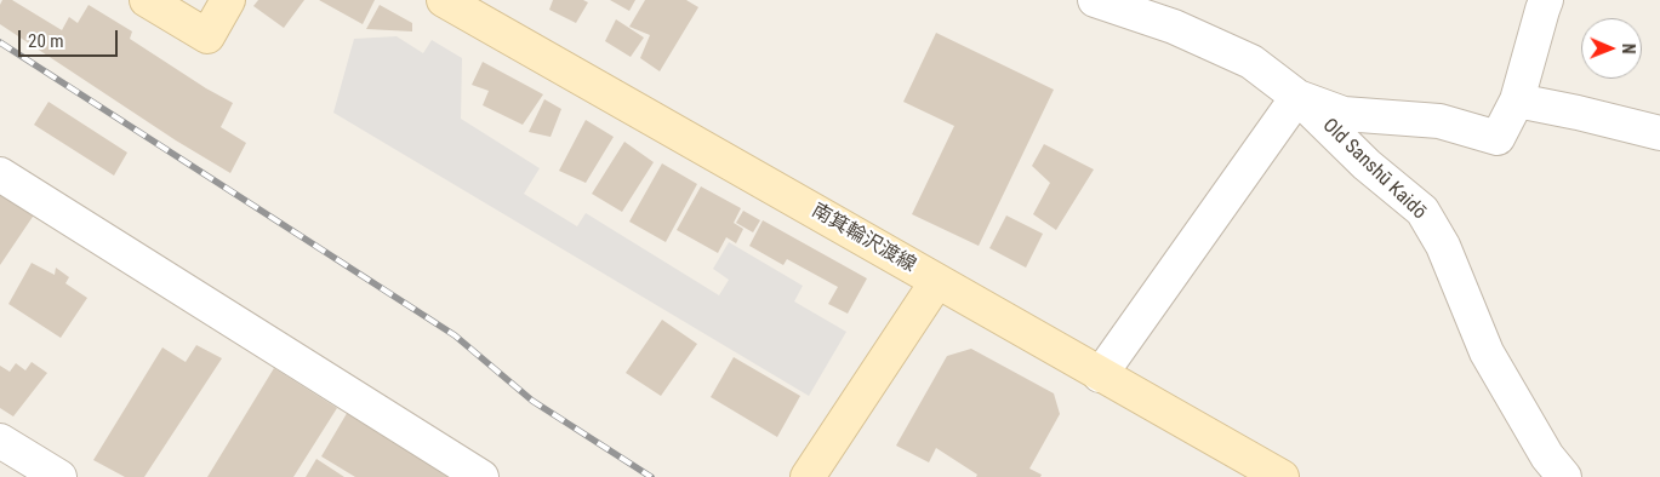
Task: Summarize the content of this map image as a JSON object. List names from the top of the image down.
{
  "streets": {
    "main road": ["南箕輪沢渡線"],
    "street": ["Old Sanshū Kaidō"]
  },
  "scale_bar": "20 m",
  "north": "right"
}
